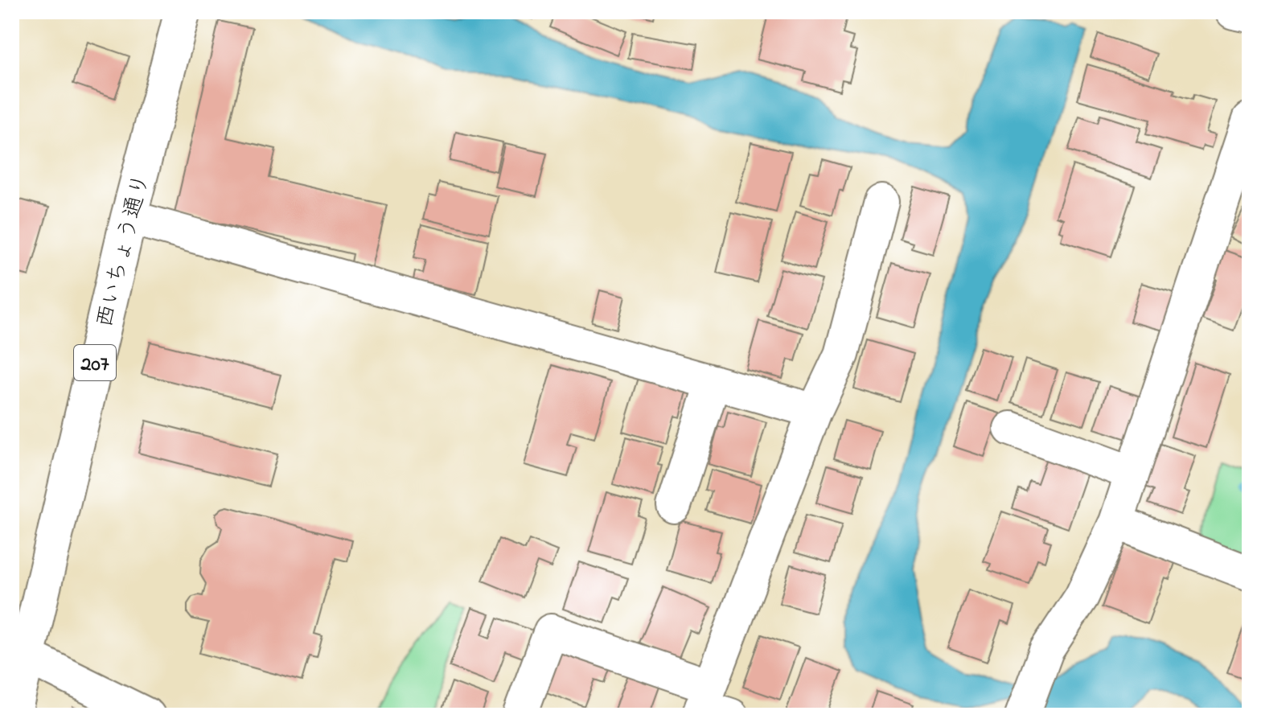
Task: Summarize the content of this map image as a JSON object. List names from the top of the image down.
{
  "streets": {
    "highway": ["西いちょう通り", "207"]
  }
}
